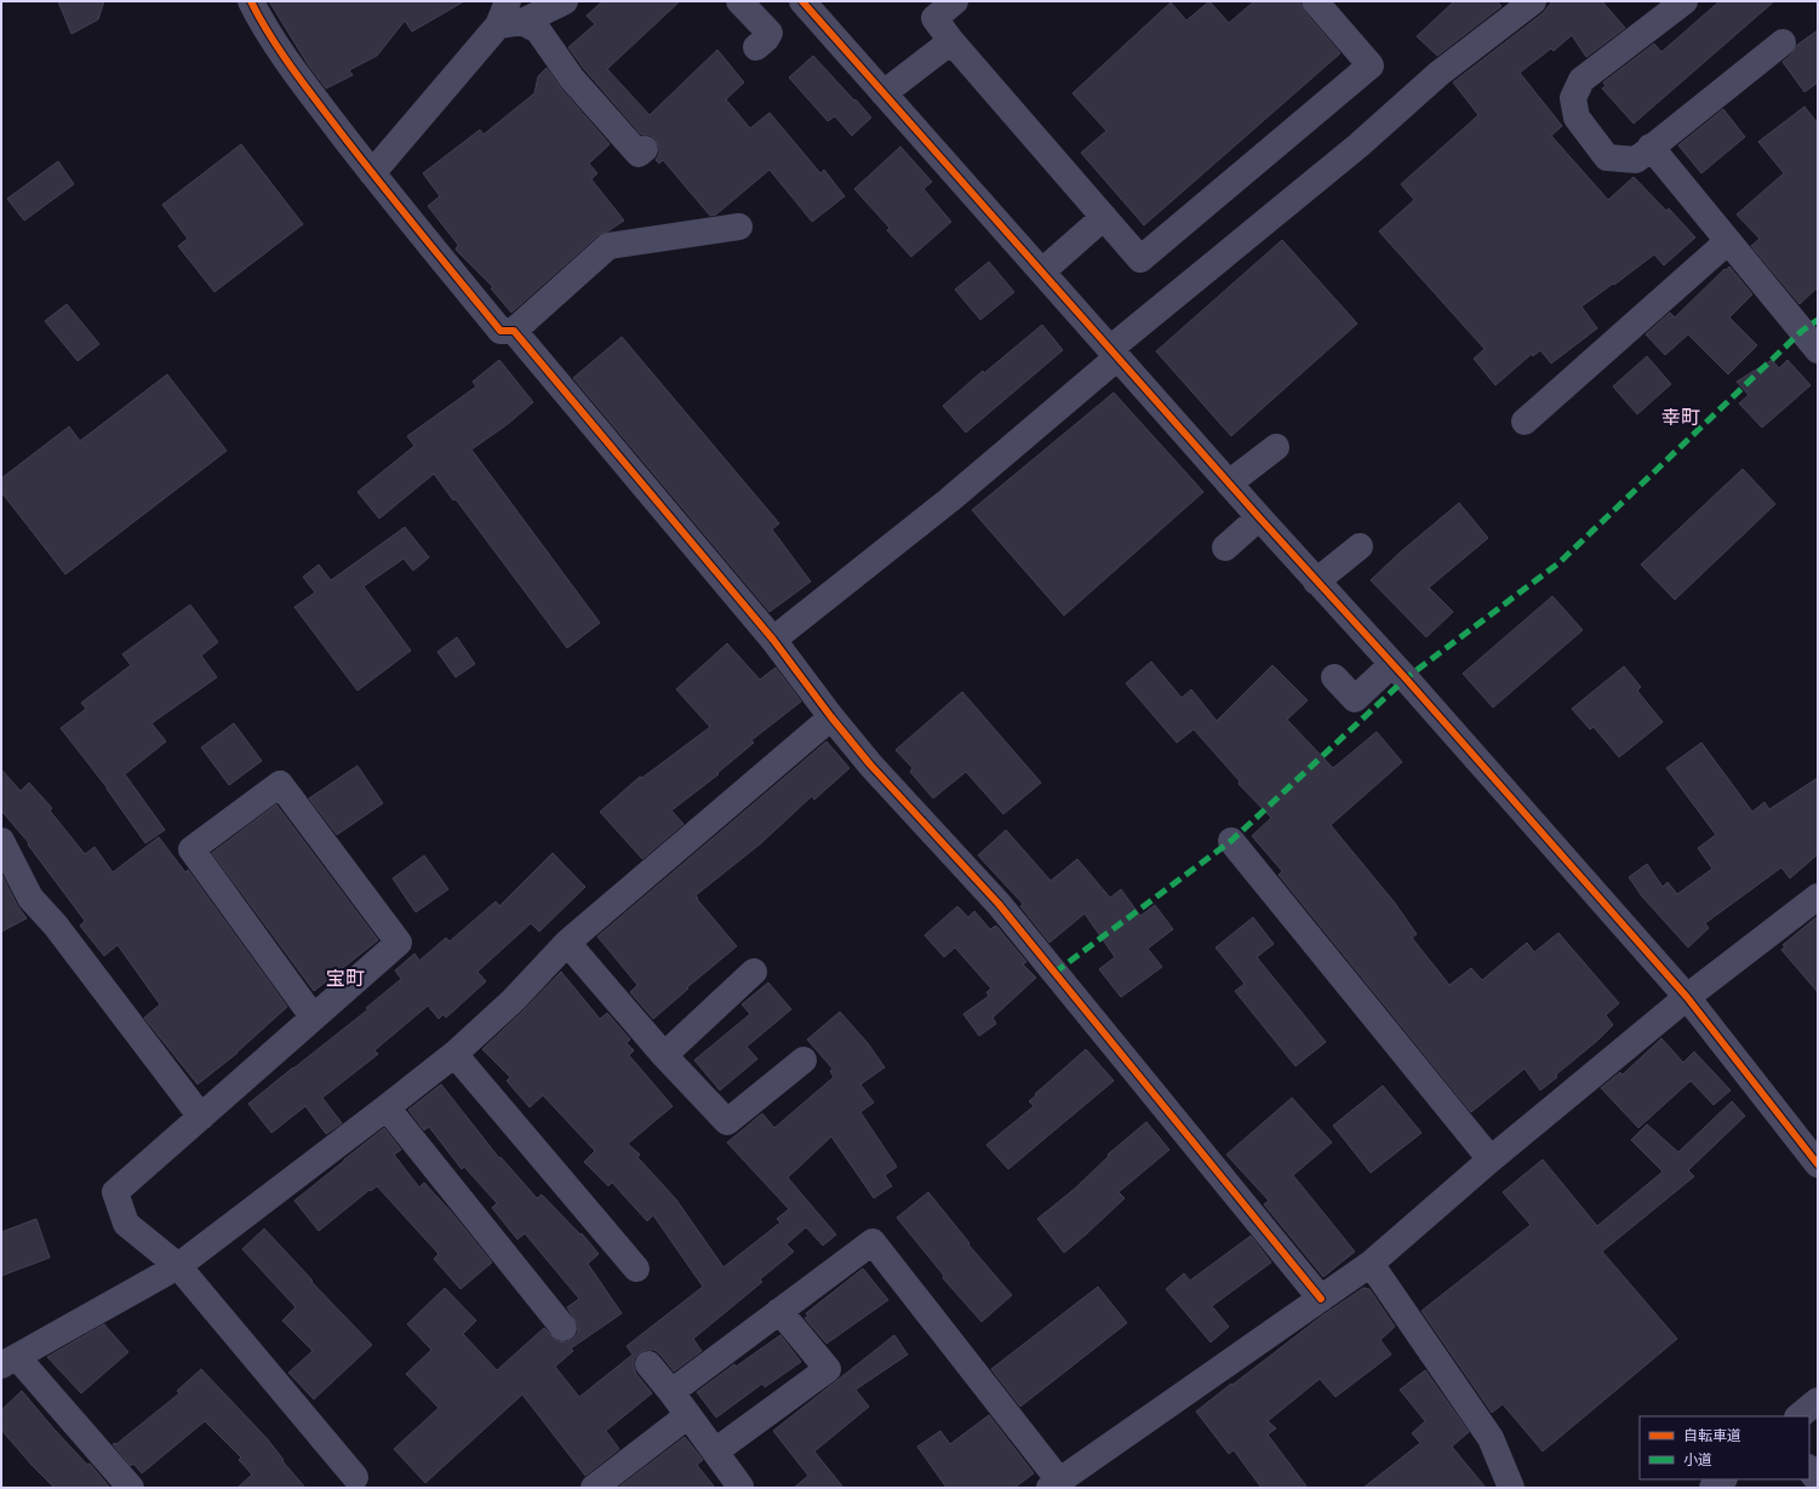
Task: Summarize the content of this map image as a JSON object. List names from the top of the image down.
{
  "districts": ["幸町", "宝町"],
  "legend": ["自転車道", "小道"]
}
